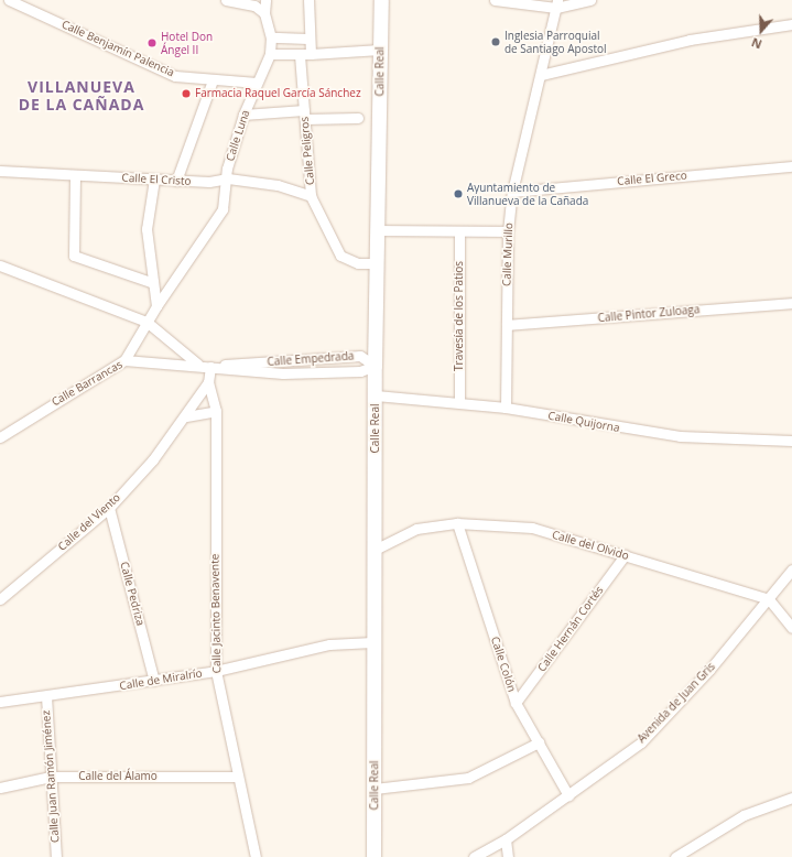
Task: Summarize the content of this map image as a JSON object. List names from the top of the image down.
{
  "streets": {
    "street": [
      "Calle Benjamín Palencia",
      "Calle Real",
      "Calle Luna",
      "Calle Peligros",
      "Calle El Greco",
      "Calle El Cristo",
      "Calle Murillo",
      "Calle Pintor Zuloaga",
      "Travesía de los Patios",
      "Calle Empedrada",
      "Calle Barrancas",
      "Calle Quijorna",
      "Calle del Viento",
      "Calle del Olvido",
      "Calle Pedriza",
      "Calle Jacinto Benavente",
      "Calle Hernán Cortés",
      "Calle Colón",
      "Calle de Miralrío",
      "Avenida de Juan Gris",
      "Calle Juan Ramón Jiménez",
      "Calle del Álamo"
    ]
  },
  "crossings": [
    ["Calle Benjamín Palencia", "Calle Luna"],
    ["Calle Real", "Calle Peligros"],
    ["Calle Real", "Calle Empedrada"],
    ["Calle Real", "Calle Quijorna"],
    ["Calle Real", "Calle del Olvido"],
    ["Calle Real", "Calle de Miralrío"],
    ["Calle Luna", "Calle El Cristo"],
    ["Calle Peligros", "Calle El Cristo"],
    ["Calle El Greco", "Calle Murillo"],
    ["Calle Murillo", "Calle Pintor Zuloaga"],
    ["Calle Murillo", "Calle Quijorna"],
    ["Travesía de los Patios", "Calle Quijorna"],
    ["Calle Empedrada", "Calle Barrancas"],
    ["Calle Empedrada", "Calle Jacinto Benavente"],
    ["Calle Barrancas", "Calle Jacinto Benavente"],
    ["Calle del Viento", "Calle Pedriza"],
    ["Calle del Viento", "Calle Jacinto Benavente"],
    ["Calle del Olvido", "Calle Hernán Cortés"],
    ["Calle del Olvido", "Calle Colón"],
    ["Calle del Olvido", "Avenida de Juan Gris"],
    ["Calle Pedriza", "Calle de Miralrío"],
    ["Calle Jacinto Benavente", "Calle de Miralrío"],
    ["Calle Jacinto Benavente", "Calle del Álamo"],
    ["Calle Hernán Cortés", "Calle Colón"],
    ["Calle Colón", "Avenida de Juan Gris"],
    ["Calle de Miralrío", "Calle Juan Ramón Jiménez"],
    ["Calle Juan Ramón Jiménez", "Calle del Álamo"]
  ],
  "districts": ["VILLANUEVA DE LA CAÑADA"],
  "places": [
    "Inglesia Parroquial de Santiago Apostol",
    "Hotel Don Ángel II",
    "Farmacia Raquel García Sánchez",
    "Ayuntamiento de Villanueva de la Cañada"
  ],
  "north": "bottom"
}
